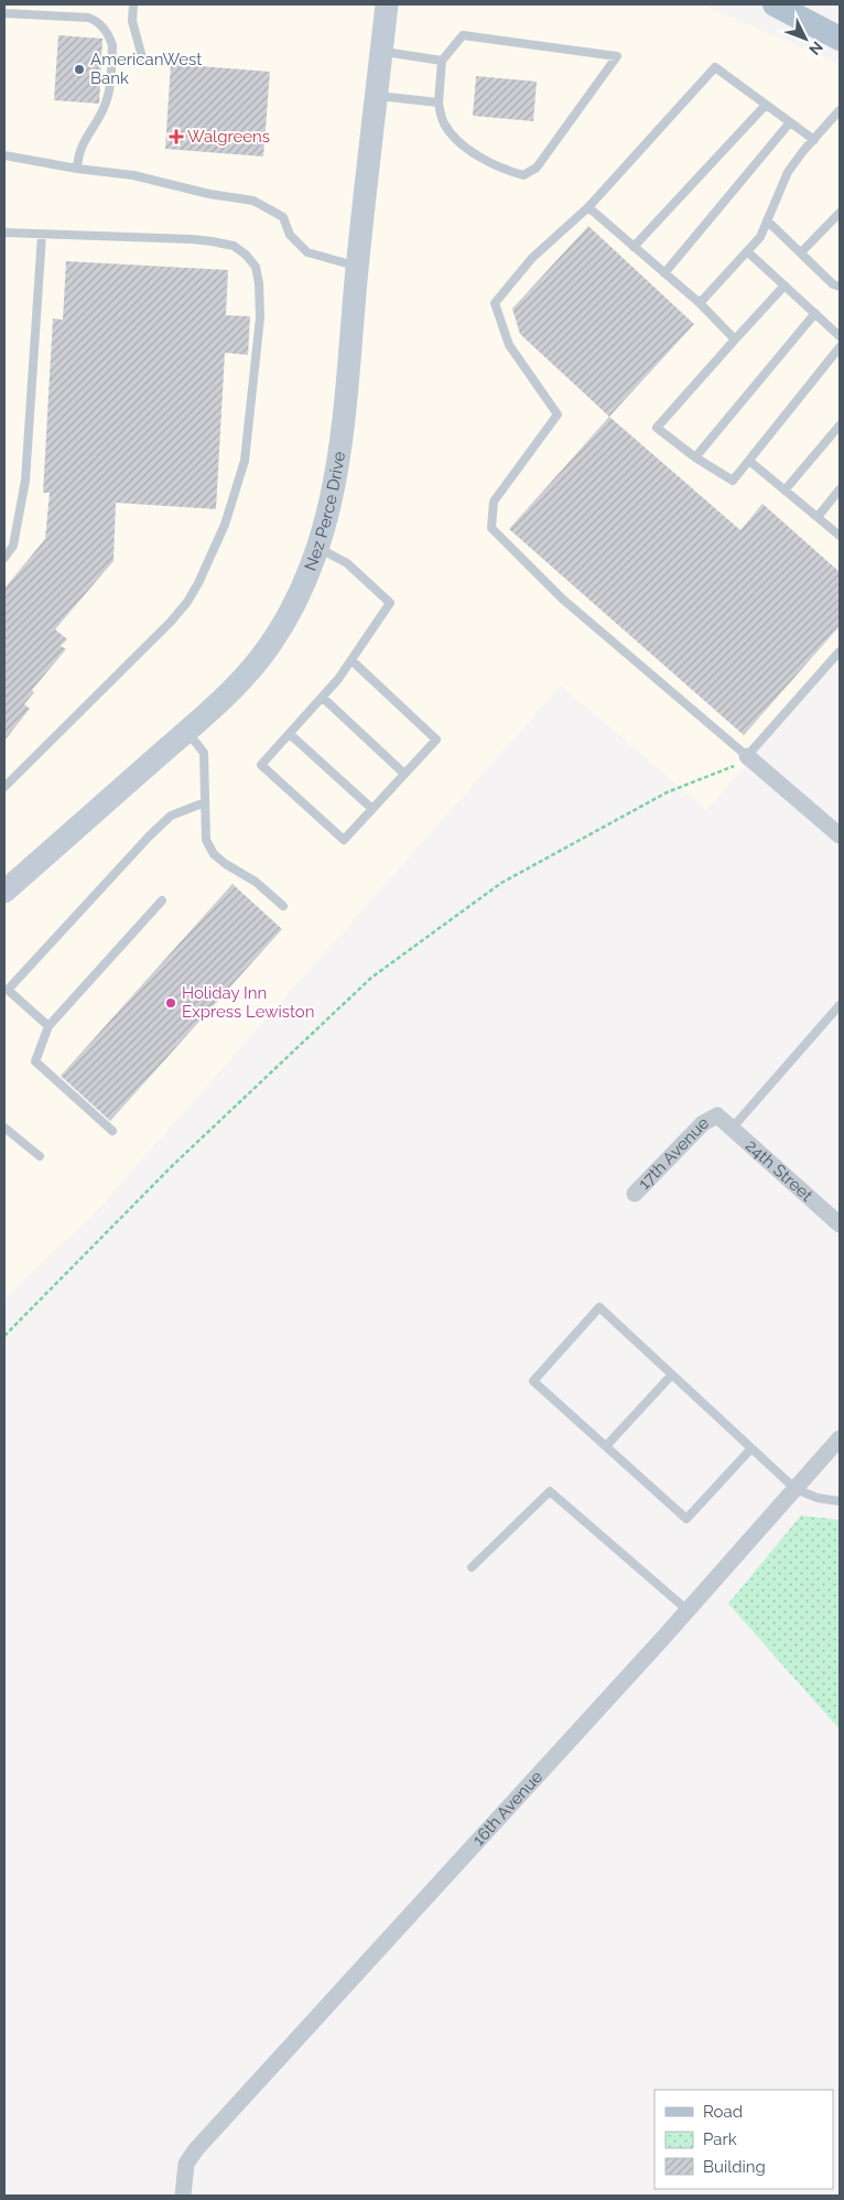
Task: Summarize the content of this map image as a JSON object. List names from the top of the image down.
{
  "streets": {
    "street": [
      "Nez Perce Drive",
      "17th Avenue",
      "24th Street",
      "16th Avenue"
    ]
  },
  "crossings": [
    ["17th Avenue", "24th Street"]
  ],
  "places": {
    "other": ["AmericanWest Bank", "Holiday Inn Express Lewiston"],
    "health": ["Walgreens"]
  },
  "legend": ["Road", "Park", "Building"],
  "north": "bottom right"
}
